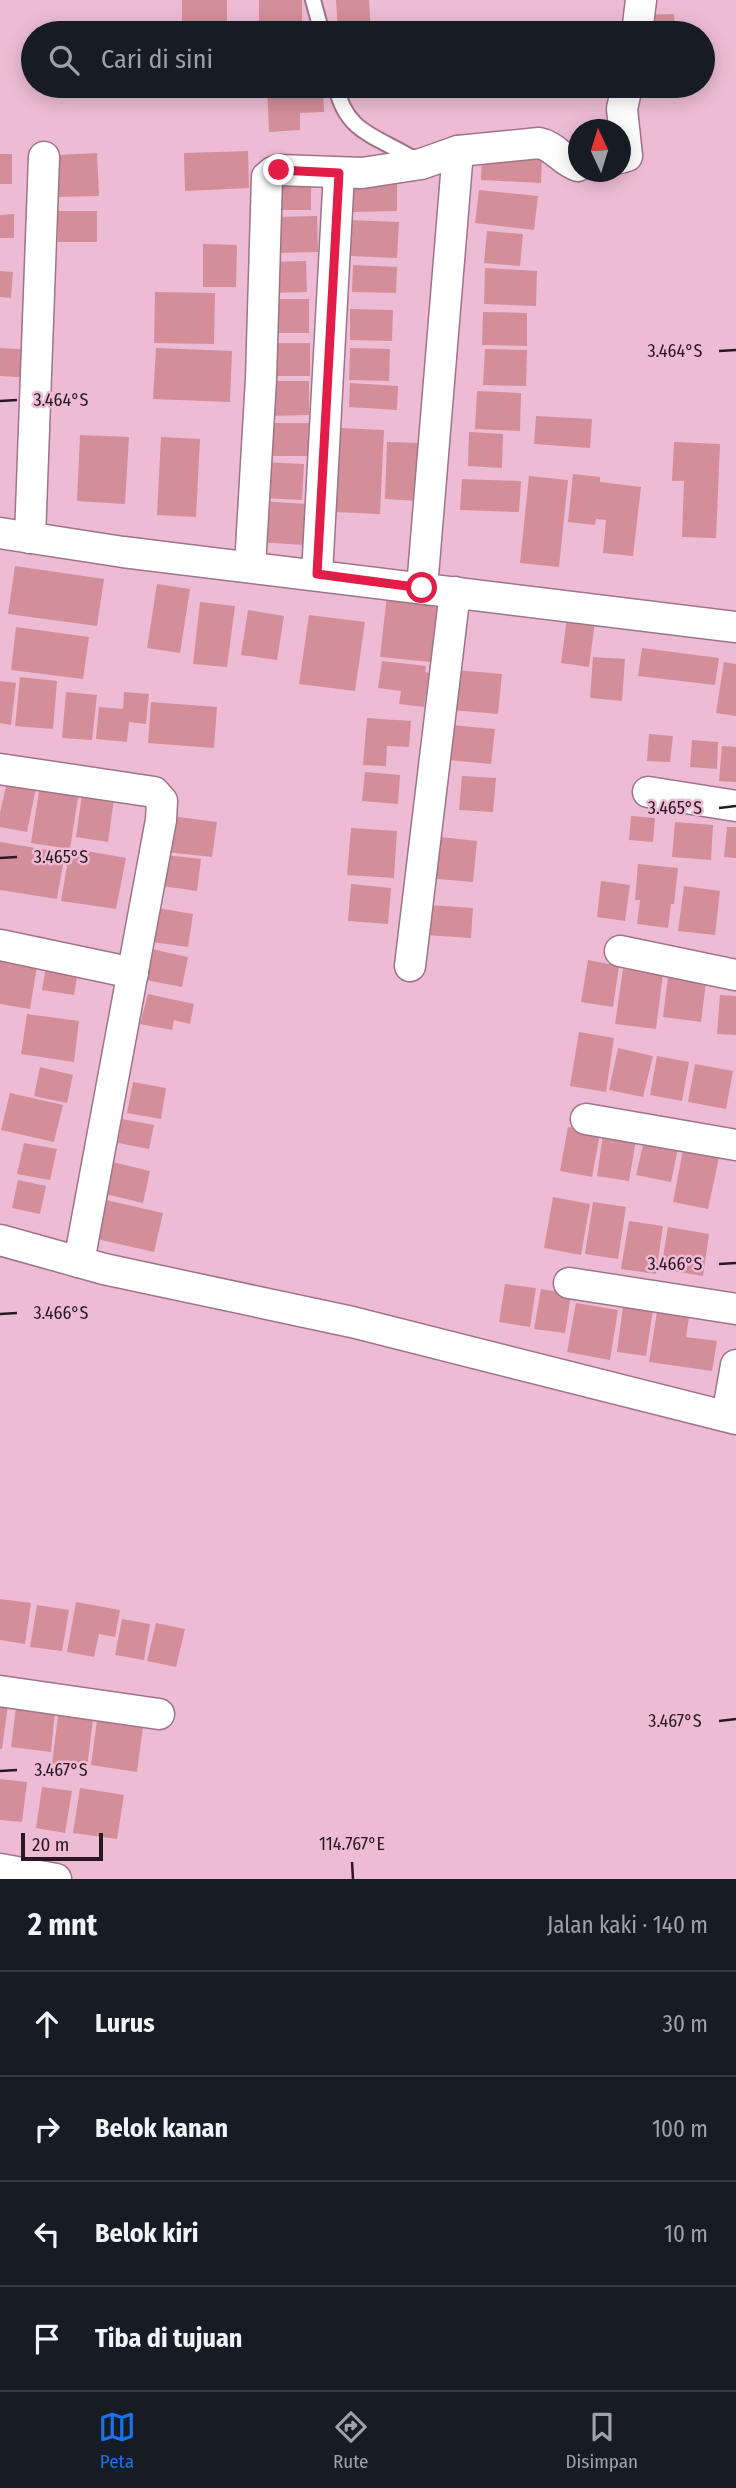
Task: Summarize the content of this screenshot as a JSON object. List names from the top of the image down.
{
  "scale_bar": "20 m",
  "north": "top",
  "page": {
    "search": "Cari di sini",
    "scale": "20 m",
    "heading": ["2 mnt", "Jalan kaki · 140 m"],
    "list": [
      ["Lurus", "30 m"],
      ["Belok kanan", "100 m"],
      ["Belok kiri", "10 m"],
      "Tiba di tujuan"
    ],
    "nav": ["Peta", "Rute", "Disimpan"]
  },
  "coordinates": [
    "3.464°S",
    "3.465°S",
    "3.466°S",
    "3.467°S",
    "114.767°E"
  ]
}
